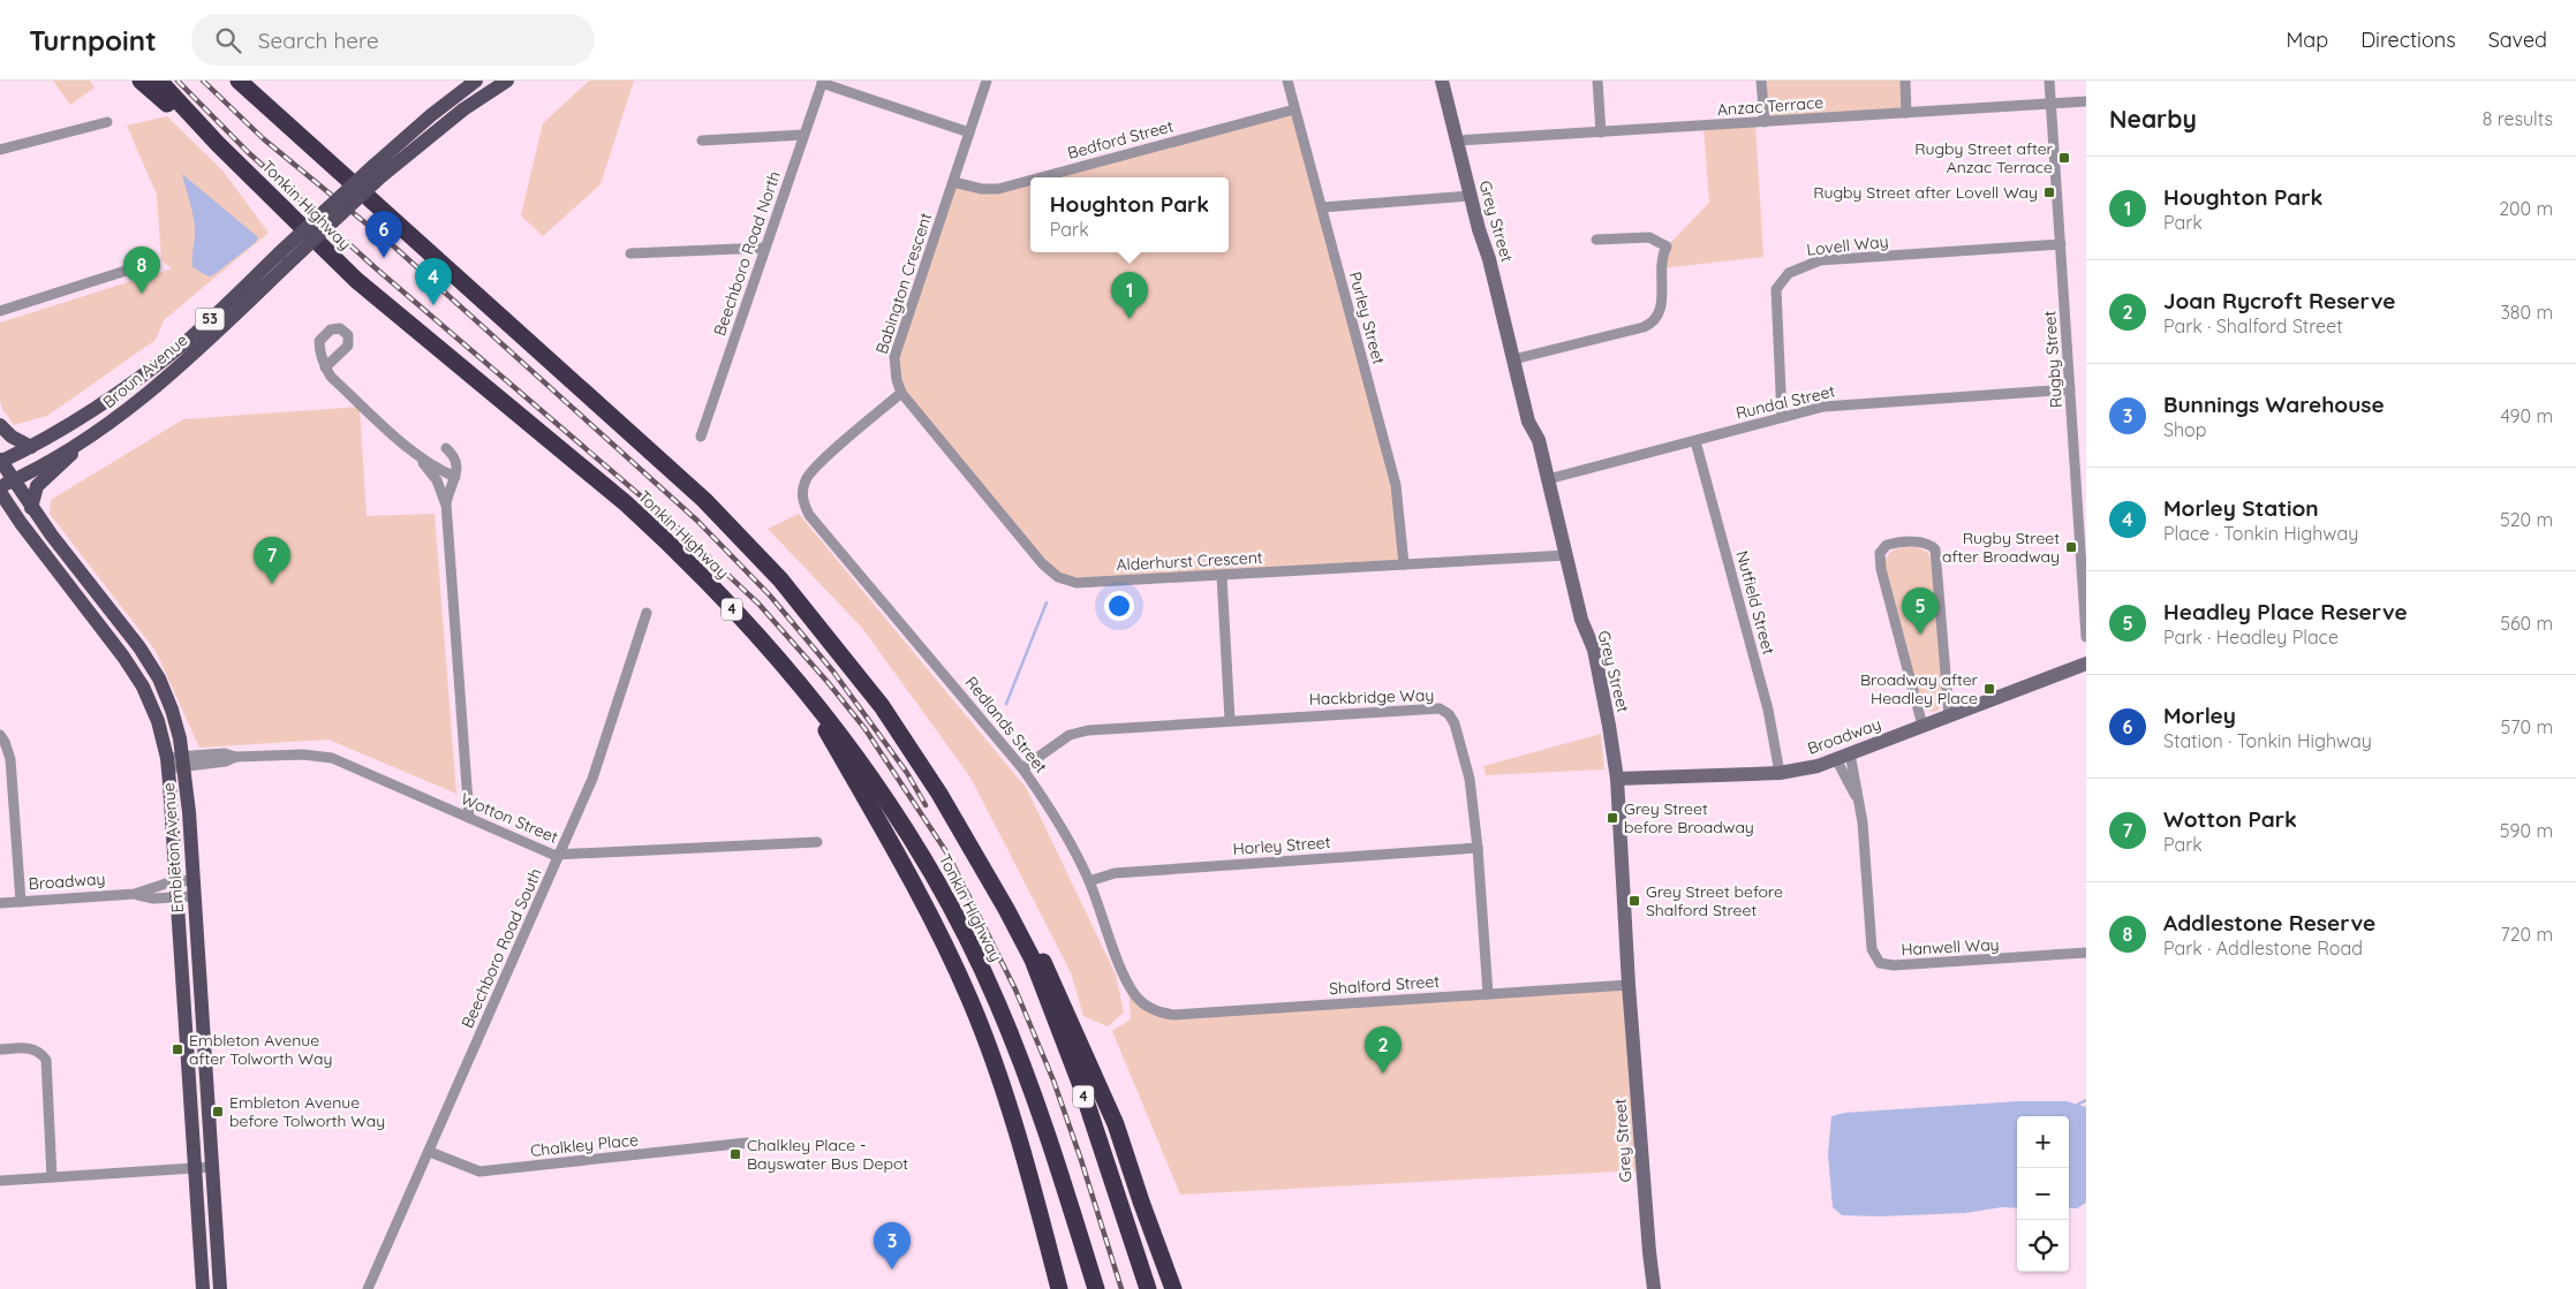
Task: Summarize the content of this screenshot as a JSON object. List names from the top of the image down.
{
  "streets": {
    "highway": ["Tonkin Highway", "4"],
    "main road": ["53", "Broun Avenue", "Embleton Avenue"],
    "street": [
      "Anzac Terrace",
      "Bedford Street",
      "Grey Street",
      "Lovell Way",
      "Beechboro Road North",
      "Babington Crescent",
      "Purley Street",
      "Rugby Street",
      "Rundal Street",
      "Alderhurst Crescent",
      "Nutfield Street",
      "Hackbridge Way",
      "Redlands Street",
      "Broadway",
      "Wotton Street",
      "Horley Street",
      "Hanwell Way",
      "Beechboro Road South",
      "Shalford Street",
      "Chalkley Place"
    ]
  },
  "crossings": [
    ["Anzac Terrace", "Grey Street"],
    ["Anzac Terrace", "Rugby Street"],
    ["Bedford Street", "Babington Crescent"],
    ["Bedford Street", "Purley Street"],
    ["Grey Street", "Rundal Street"],
    ["Grey Street", "Alderhurst Crescent"],
    ["Grey Street", "Broadway"],
    ["Grey Street", "Shalford Street"],
    ["Lovell Way", "Rugby Street"],
    ["Lovell Way", "Rundal Street"],
    ["Babington Crescent", "Alderhurst Crescent"],
    ["Babington Crescent", "Redlands Street"],
    ["Purley Street", "Alderhurst Crescent"],
    ["Rugby Street", "Rundal Street"],
    ["Broun Avenue", "Embleton Avenue"],
    ["Rundal Street", "Nutfield Street"],
    ["Alderhurst Crescent", "Redlands Street"],
    ["Nutfield Street", "Broadway"],
    ["Hackbridge Way", "Redlands Street"],
    ["Hackbridge Way", "Horley Street"],
    ["Hackbridge Way", "Shalford Street"],
    ["Redlands Street", "Horley Street"],
    ["Redlands Street", "Shalford Street"],
    ["Broadway", "Embleton Avenue"],
    ["Broadway", "Hanwell Way"],
    ["Wotton Street", "Embleton Avenue"],
    ["Wotton Street", "Beechboro Road South"],
    ["Beechboro Road South", "Chalkley Place"]
  ],
  "places": {
    "transit": [
      "Rugby Street after Anzac Terrace",
      "Rugby Street after Lovell Way",
      "Rugby Street after Broadway",
      "Broadway after Headley Place",
      "Grey Street before Broadway",
      "Grey Street before Shalford Street",
      "Embleton Avenue after Tolworth Way",
      "Embleton Avenue before Tolworth Way",
      "Chalkley Place - Bayswater Bus Depot"
    ]
  },
  "page": {
    "header": "Turnpoint",
    "search": "Search here",
    "nav": ["Map", "Directions", "Saved"],
    "heading": ["Nearby", "8 results"],
    "list": [
      {
        "mark": "1",
        "name": "Houghton Park",
        "note": "Park",
        "value": "200 m"
      },
      {
        "mark": "2",
        "name": "Joan Rycroft Reserve",
        "note": "Park · Shalford Street",
        "value": "380 m"
      },
      {
        "mark": "3",
        "name": "Bunnings Warehouse",
        "note": "Shop",
        "value": "490 m"
      },
      {
        "mark": "4",
        "name": "Morley Station",
        "note": "Place · Tonkin Highway",
        "value": "520 m"
      },
      {
        "mark": "5",
        "name": "Headley Place Reserve",
        "note": "Park · Headley Place",
        "value": "560 m"
      },
      {
        "mark": "6",
        "name": "Morley",
        "note": "Station · Tonkin Highway",
        "value": "570 m"
      },
      {
        "mark": "7",
        "name": "Wotton Park",
        "note": "Park",
        "value": "590 m"
      },
      {
        "mark": "8",
        "name": "Addlestone Reserve",
        "note": "Park · Addlestone Road",
        "value": "720 m"
      }
    ],
    "popup": ["Houghton Park", "Park"],
    "pins": [
      "6",
      "8",
      "4",
      "1",
      "7",
      "5",
      "2",
      "3"
    ],
    "map_buttons": ["+", "−"]
  }
}
